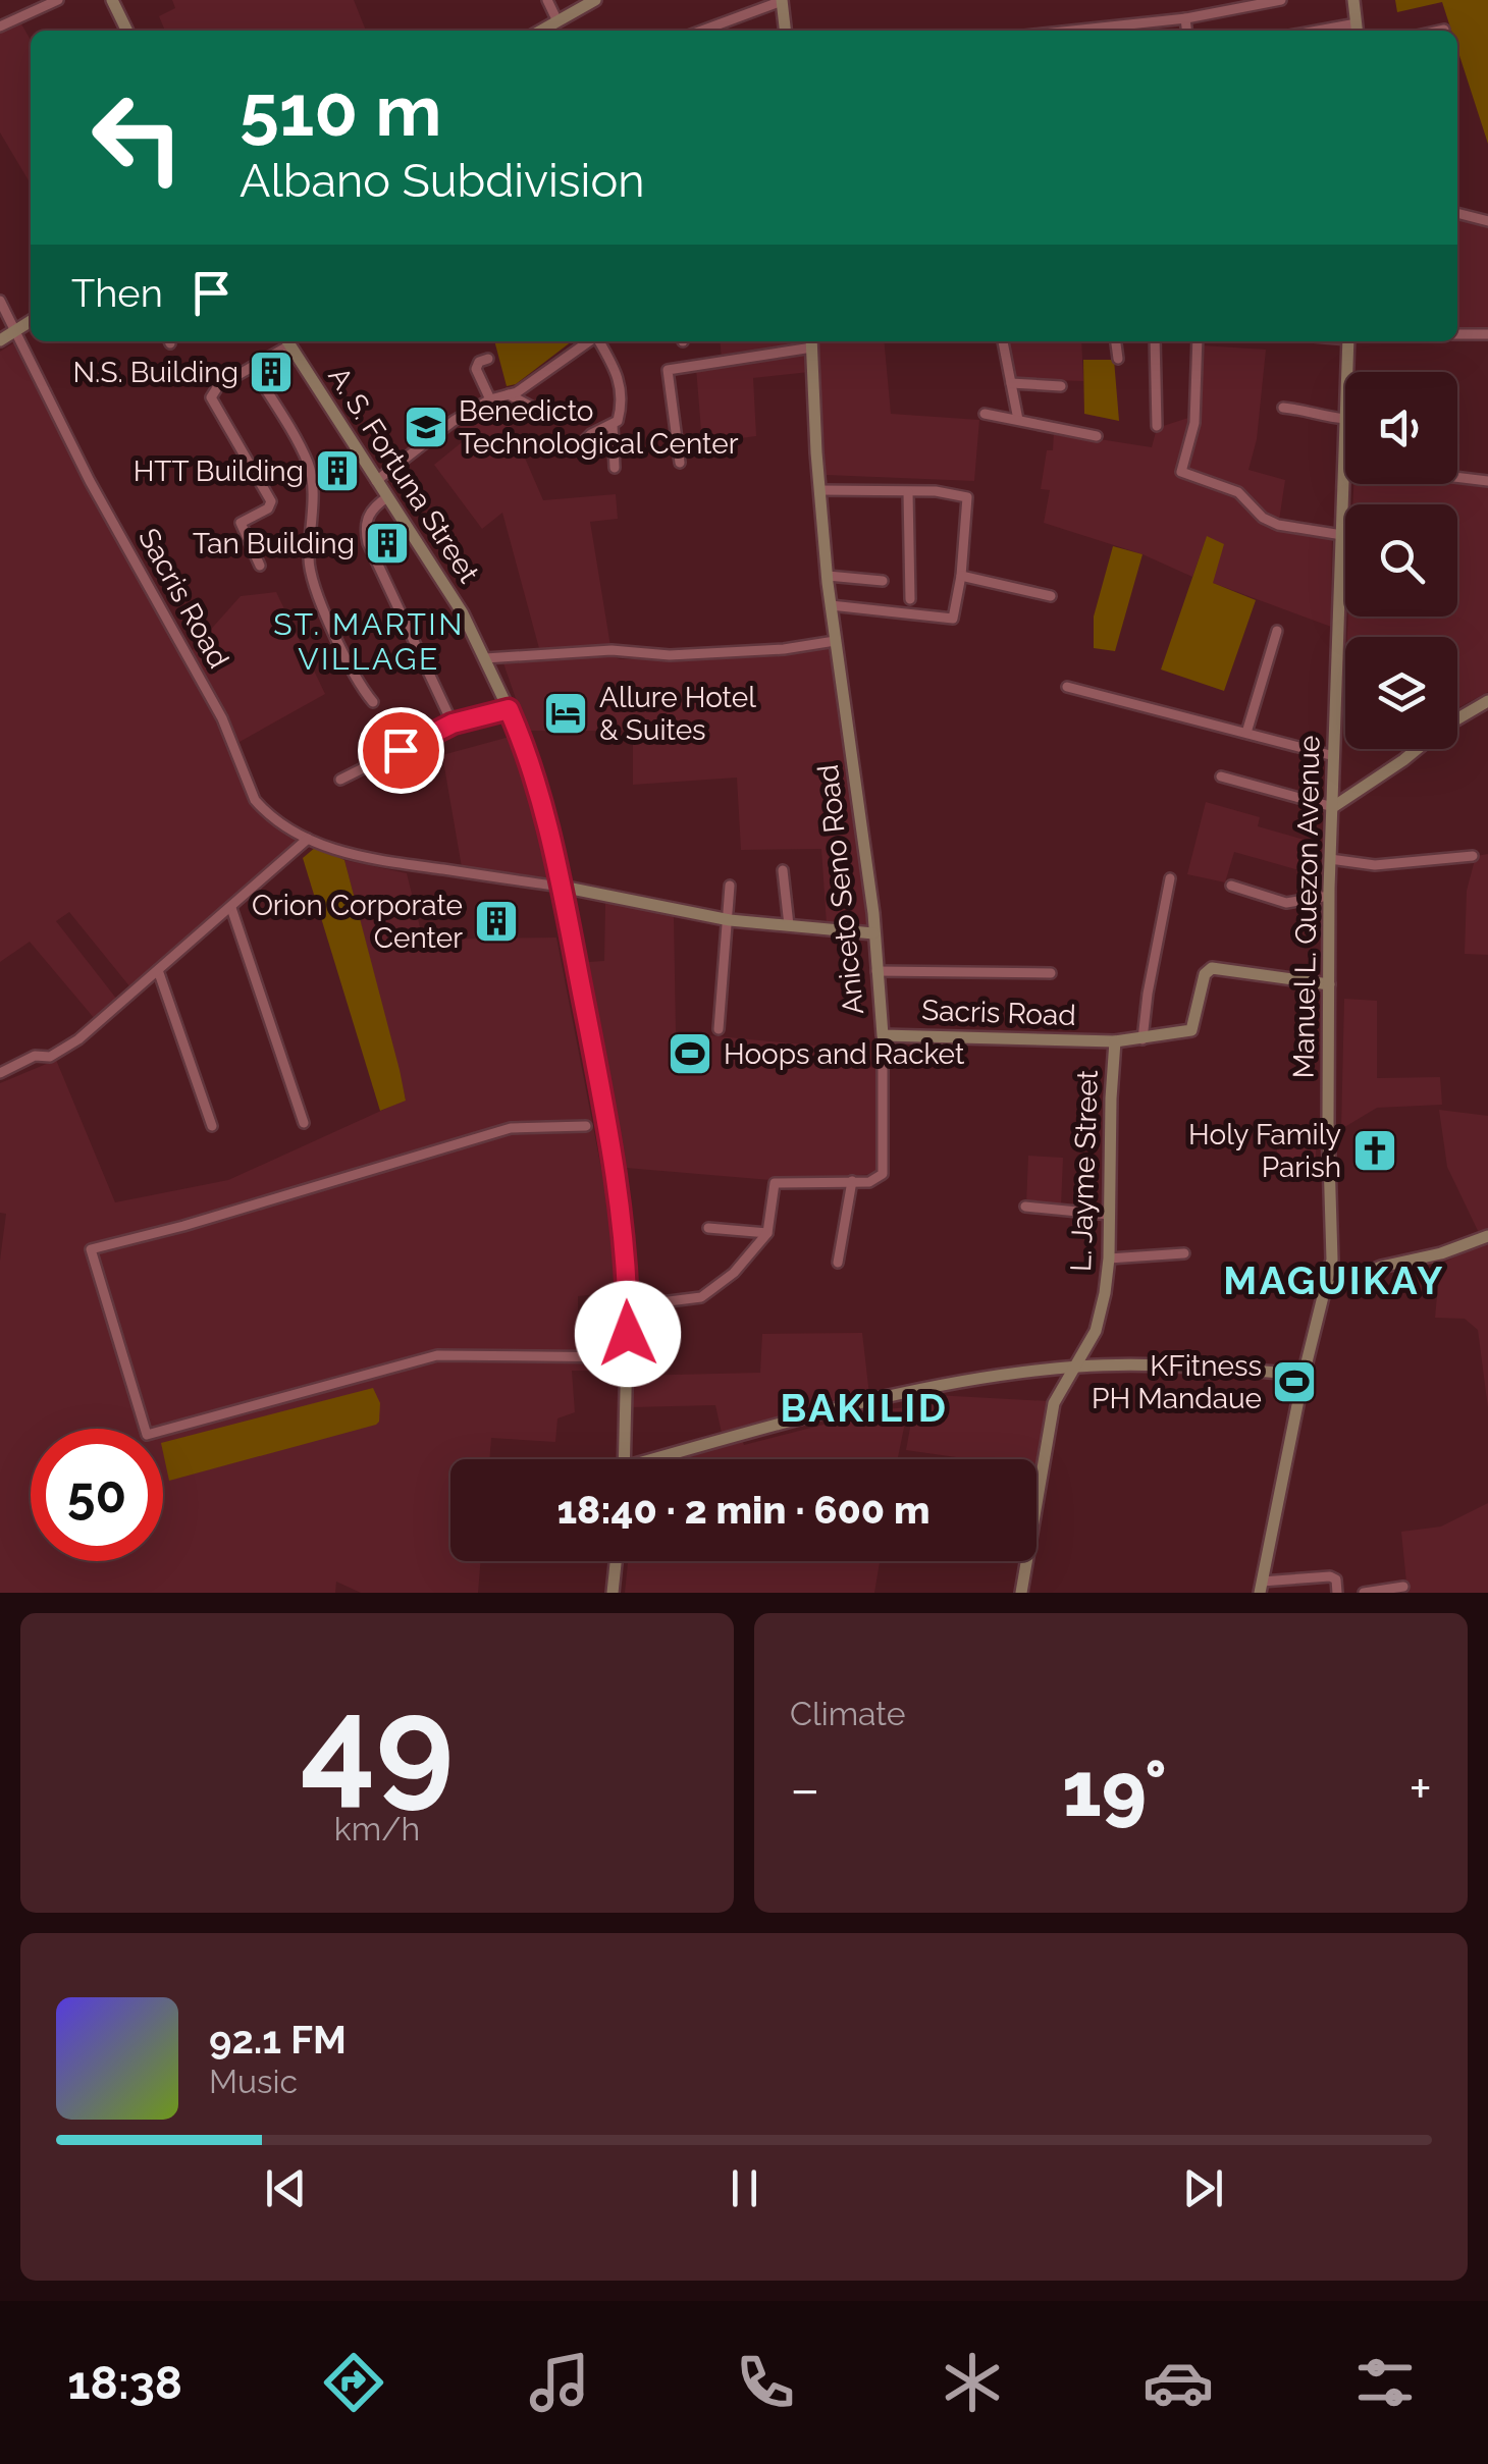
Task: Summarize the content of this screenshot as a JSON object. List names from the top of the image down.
{
  "streets": {
    "street": [
      "A. S. Fortuna Street",
      "Sacris Road",
      "Aniceto Seno Road",
      "Manuel L. Quezon Avenue",
      "L. Jayme Street"
    ]
  },
  "crossings": [
    ["A. S. Fortuna Street", "Sacris Road"],
    ["Sacris Road", "Aniceto Seno Road"],
    ["Sacris Road", "Manuel L. Quezon Avenue"],
    ["Sacris Road", "L. Jayme Street"]
  ],
  "districts": ["ST. MARTIN VILLAGE", "MAGUIKAY", "BAKILID"],
  "places": {
    "building": [
      "N.S. Building",
      "HTT Building",
      "Tan Building",
      "Orion Corporate Center"
    ],
    "school or university": ["Benedicto Technological Center"],
    "hotel": ["Allure Hotel & Suites"],
    "sports": ["Hoops and Racket", "KFitness PH Mandaue"],
    "church": ["Holy Family Parish"]
  },
  "page": {
    "turn": ["510 m", "Albano Subdivision"],
    "then": "Then",
    "limit": "50",
    "trip": "18:40 · 2 min · 600 m",
    "tile": [
      ["49", "km/h"],
      "Climate"
    ],
    "heat": ["−", "19°", "+"],
    "song": ["92.1 FM", "Music"],
    "tabs": "18:38"
  }
}
